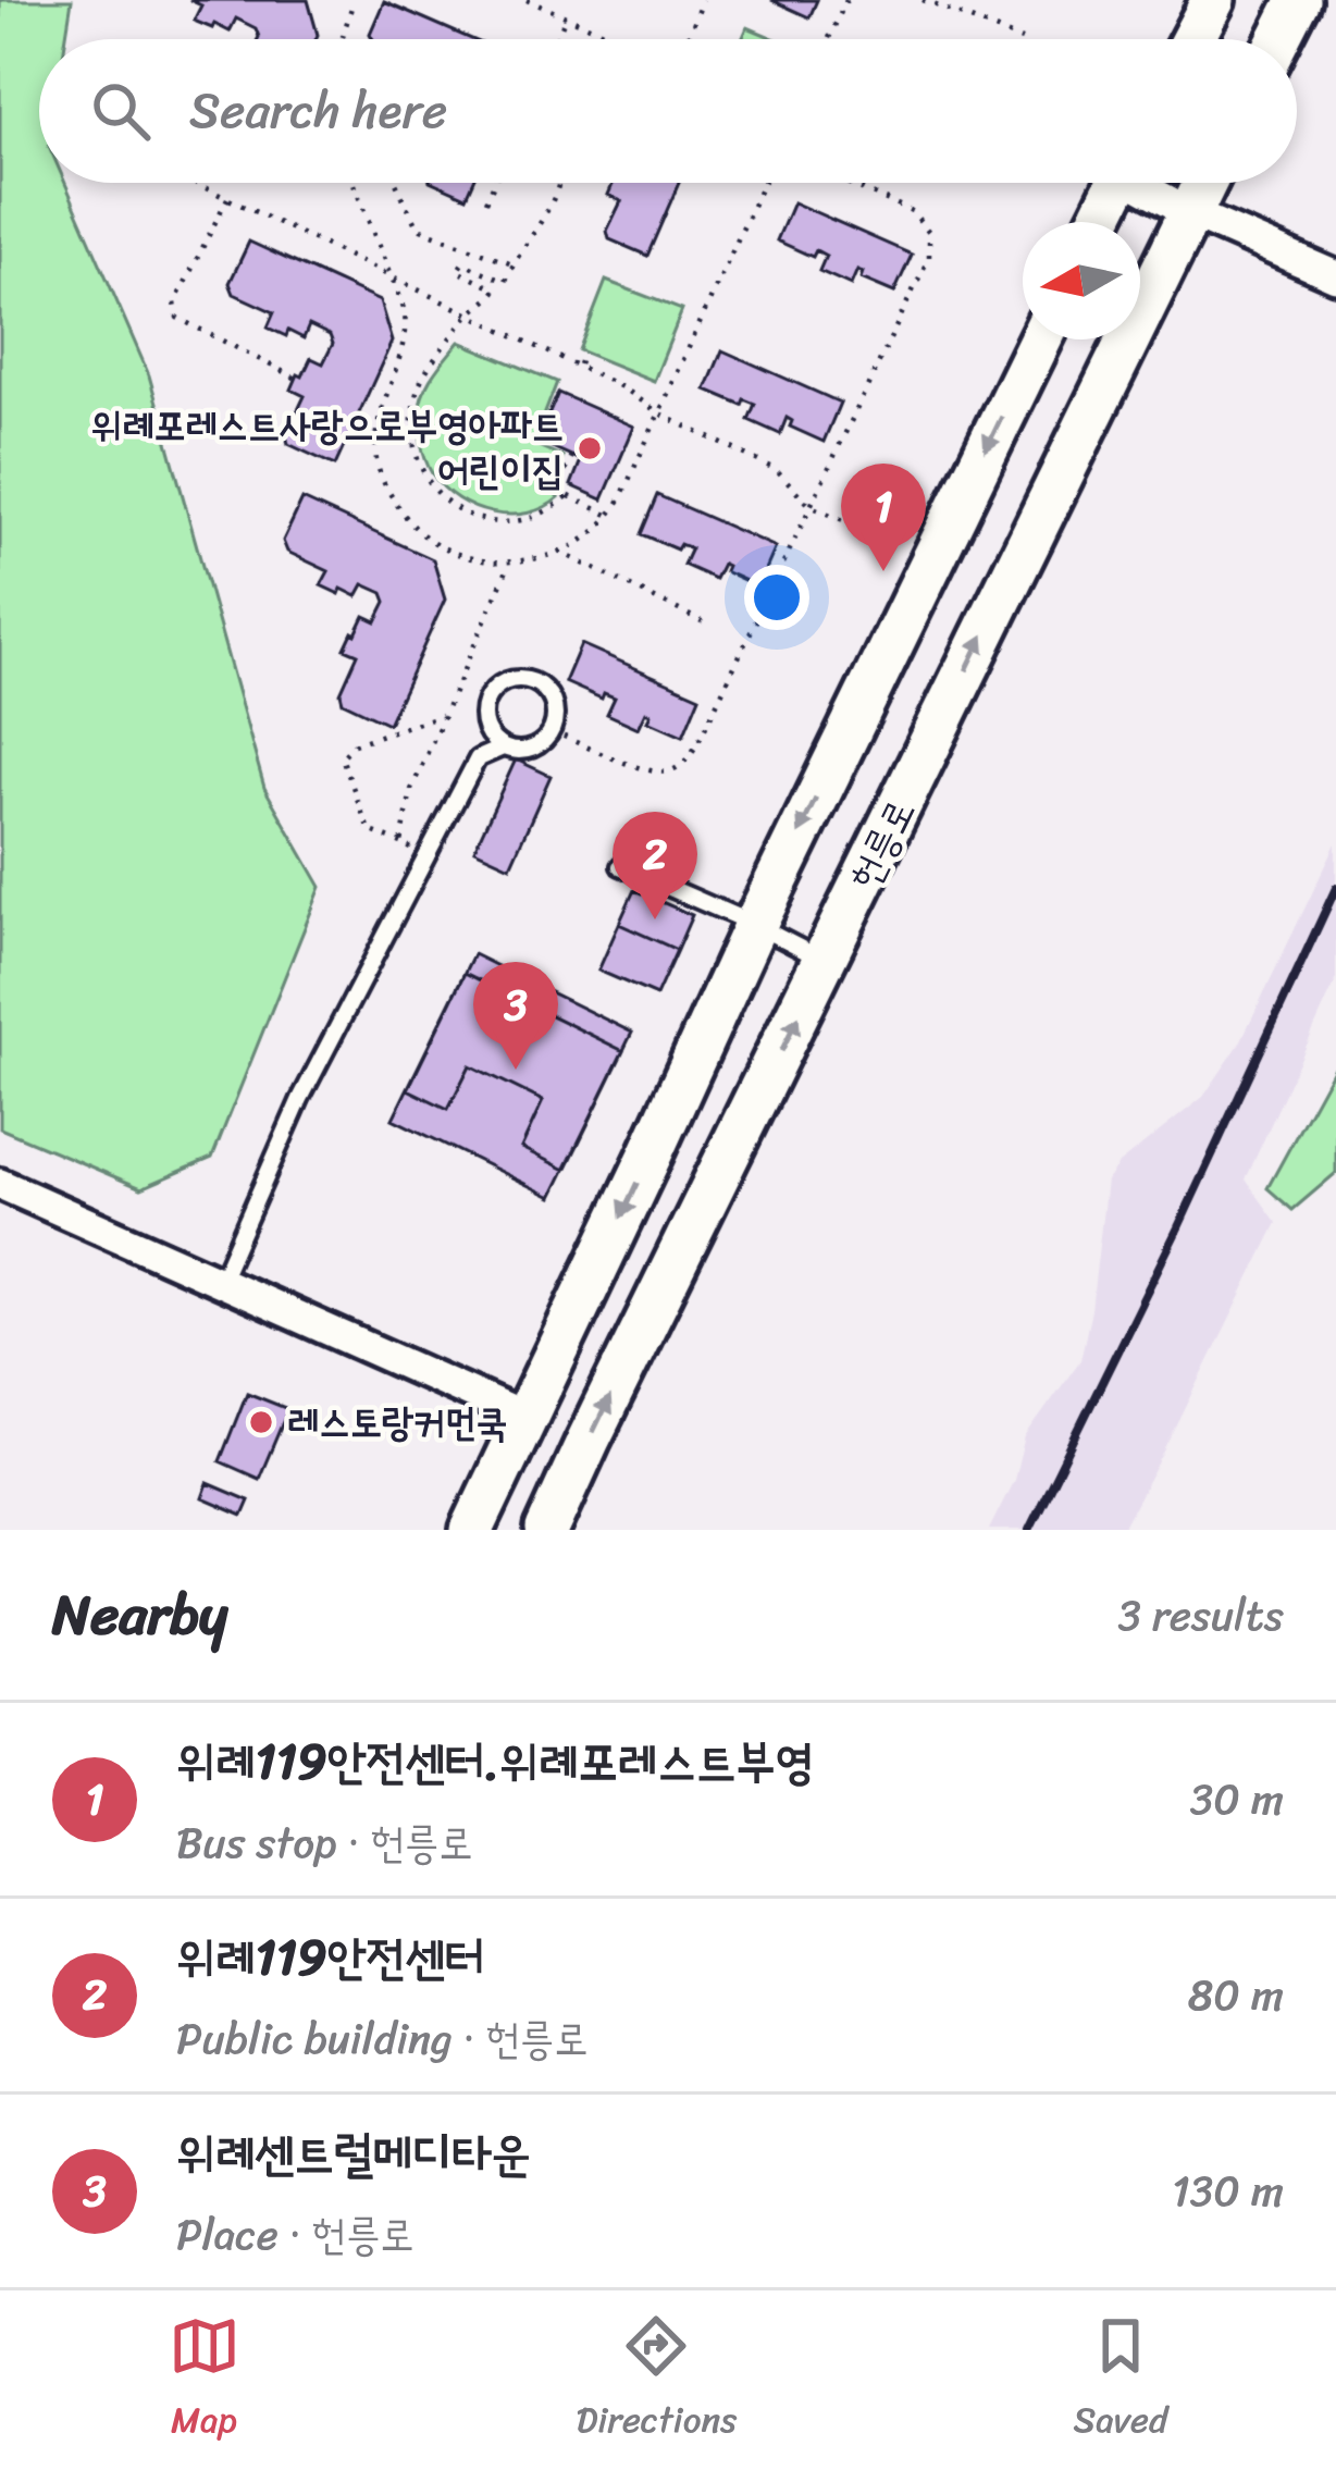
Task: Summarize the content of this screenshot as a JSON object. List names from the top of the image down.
{
  "streets": {
    "main road": ["헌릉로"]
  },
  "places": ["위례포레스트사랑으로부영아파트 어린이집", "레스토랑커먼쿡"],
  "north": "left",
  "page": {
    "search": "Search here",
    "pins": ["1", "2", "3"],
    "heading": ["Nearby", "3 results"],
    "list": [
      {
        "mark": "1",
        "name": "위례119안전센터.위례포레스트부영",
        "note": "Bus stop · 헌릉로",
        "value": "30 m"
      },
      {
        "mark": "2",
        "name": "위례119안전센터",
        "note": "Public building · 헌릉로",
        "value": "80 m"
      },
      {
        "mark": "3",
        "name": "위례센트럴메디타운",
        "note": "Place · 헌릉로",
        "value": "130 m"
      }
    ],
    "nav": ["Map", "Directions", "Saved"]
  }
}
